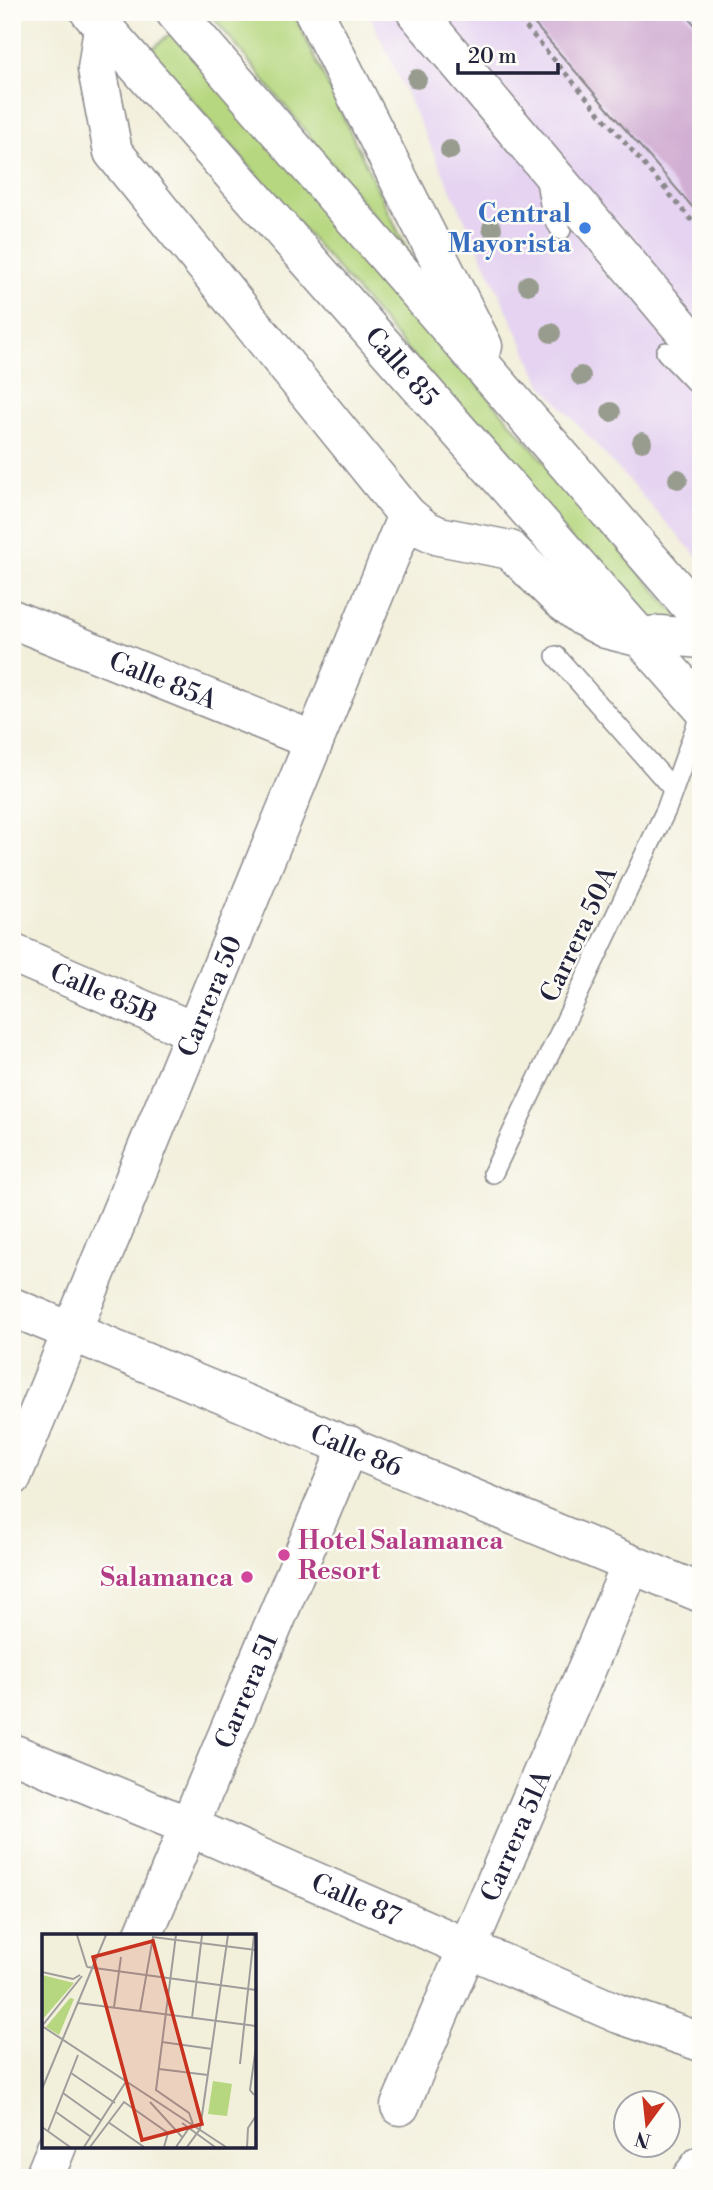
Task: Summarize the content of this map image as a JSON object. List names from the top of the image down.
{
  "streets": {
    "street": [
      "Calle 85",
      "Calle 85A",
      "Calle 85B",
      "Carrera 50",
      "Calle 86",
      "Carrera 51",
      "Carrera 51A",
      "Calle 87"
    ],
    "lane": ["Carrera 50A"]
  },
  "crossings": [
    ["Calle 85", "Carrera 50"],
    ["Calle 85A", "Carrera 50"],
    ["Calle 85B", "Carrera 50"],
    ["Carrera 50", "Calle 86"],
    ["Calle 86", "Carrera 51"],
    ["Calle 86", "Carrera 51A"],
    ["Carrera 51", "Calle 87"],
    ["Carrera 51A", "Calle 87"]
  ],
  "places": ["Central Mayorista", "Hotel Salamanca Resort", "Salamanca"],
  "scale_bar": "20 m",
  "north": "bottom"
}
